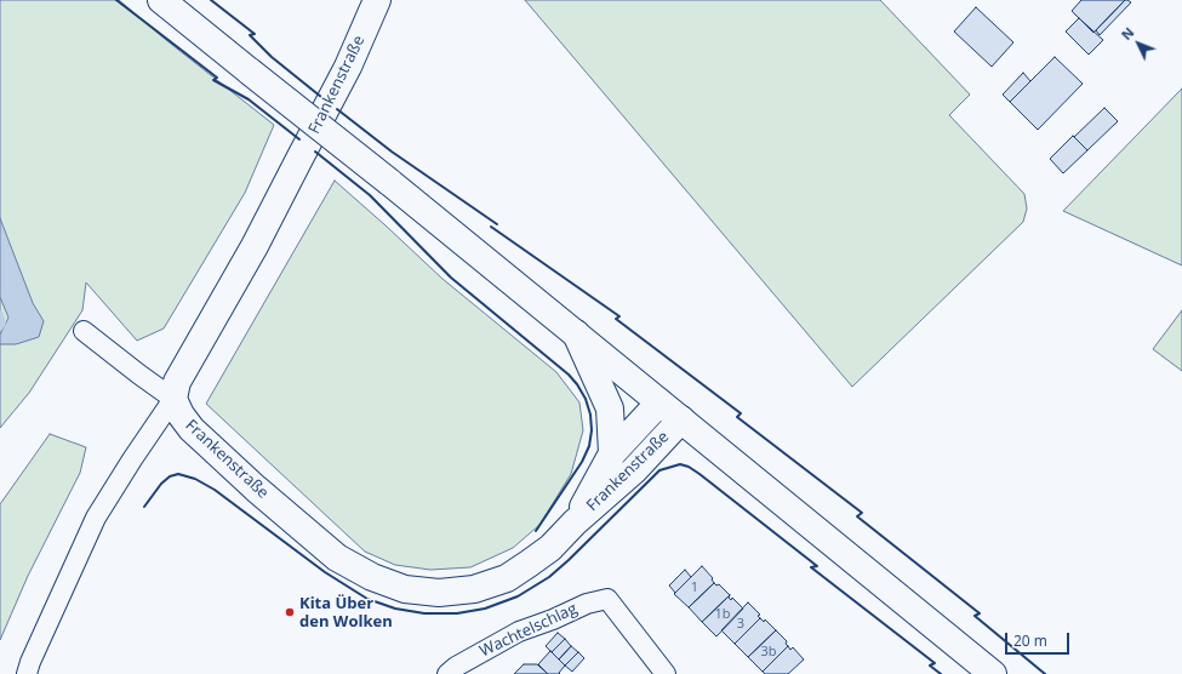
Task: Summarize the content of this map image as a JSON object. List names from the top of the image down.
{
  "streets": {
    "main road": ["Frankenstraße"],
    "street": ["Wachtelschlag"]
  },
  "places": ["Kita Über den Wolken"],
  "house_numbers": [
    "1",
    "1b",
    "3",
    "3b"
  ],
  "scale_bar": "20 m",
  "north": "top left"
}
